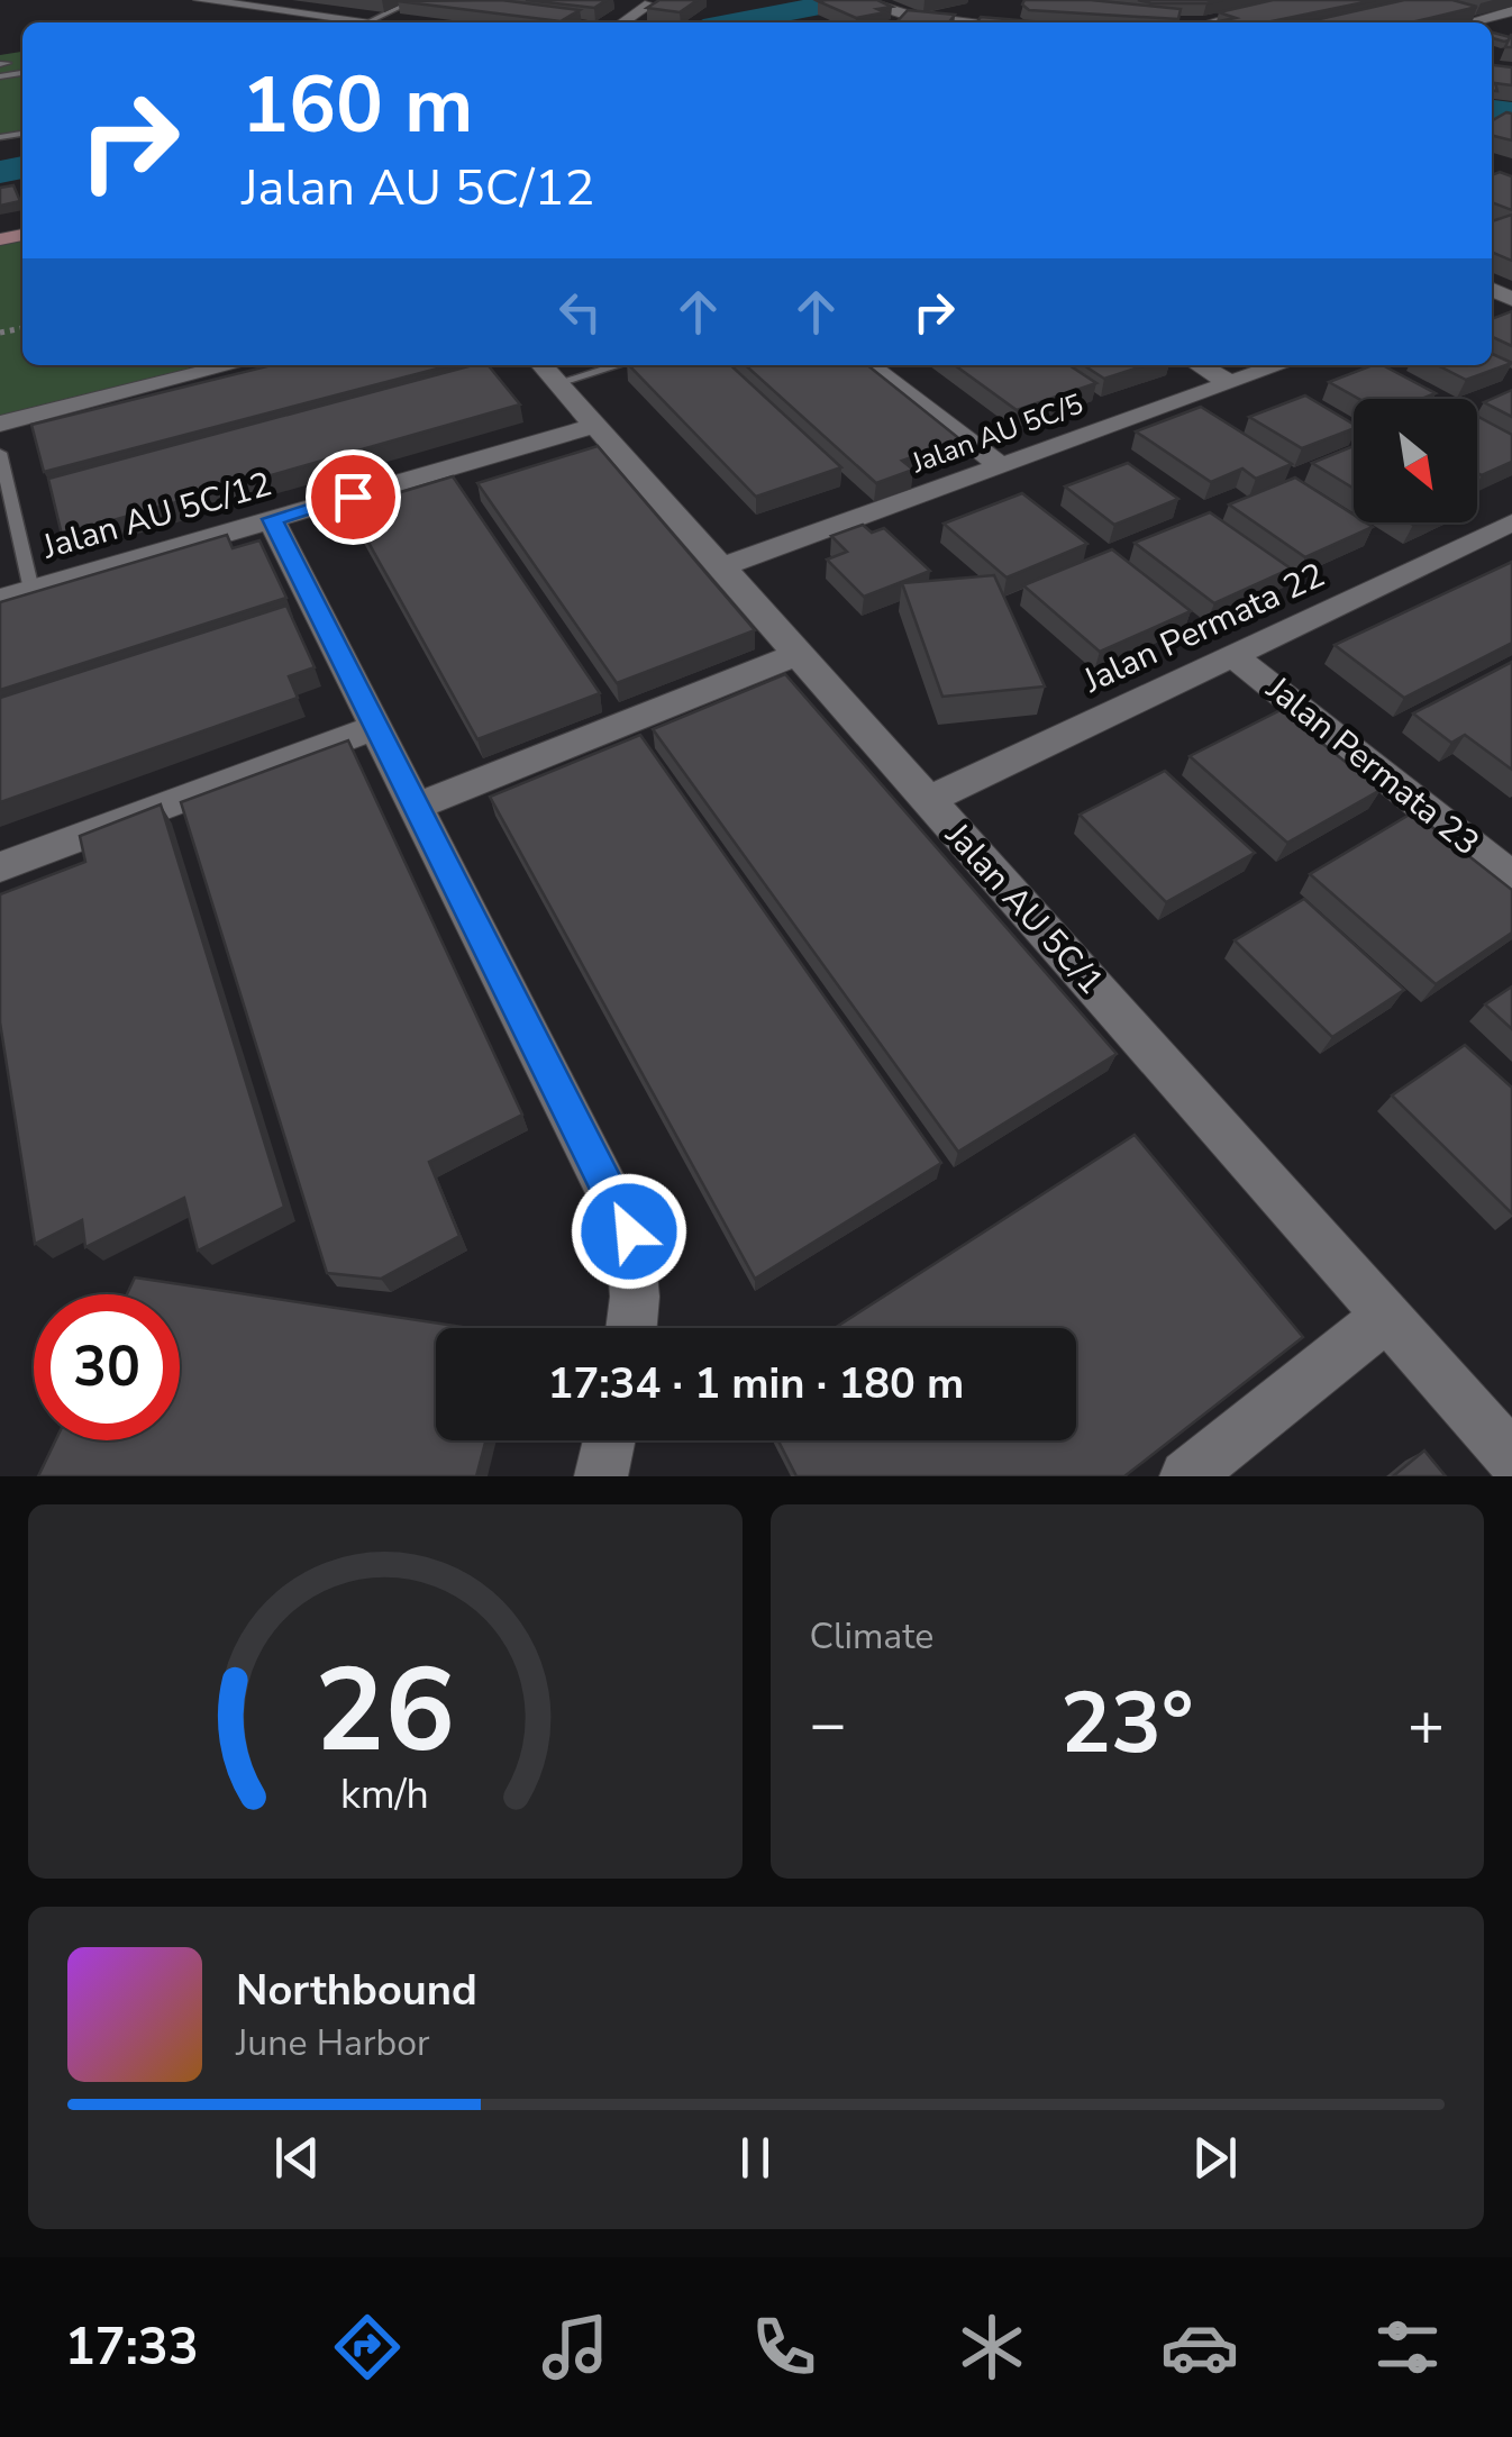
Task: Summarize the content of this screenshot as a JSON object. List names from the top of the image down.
{
  "streets": {
    "street": [
      "Jalan AU 5C/5",
      "Jalan AU 5C/12",
      "Jalan Permata 22",
      "Jalan Permata 23",
      "Jalan AU 5C/1"
    ]
  },
  "crossings": [
    ["Jalan AU 5C/5", "Jalan AU 5C/1"],
    ["Jalan AU 5C/12", "Jalan AU 5C/1"],
    ["Jalan Permata 22", "Jalan Permata 23"],
    ["Jalan Permata 22", "Jalan AU 5C/1"]
  ],
  "north": "bottom right",
  "page": {
    "turn": ["160 m", "Jalan AU 5C/12"],
    "limit": "30",
    "trip": "17:34 · 1 min · 180 m",
    "tile": "Climate",
    "heat": ["−", "23°", "+"],
    "song": ["Northbound", "June Harbor"],
    "tabs": "17:33",
    "gauge": ["26", "km/h"]
  }
}
